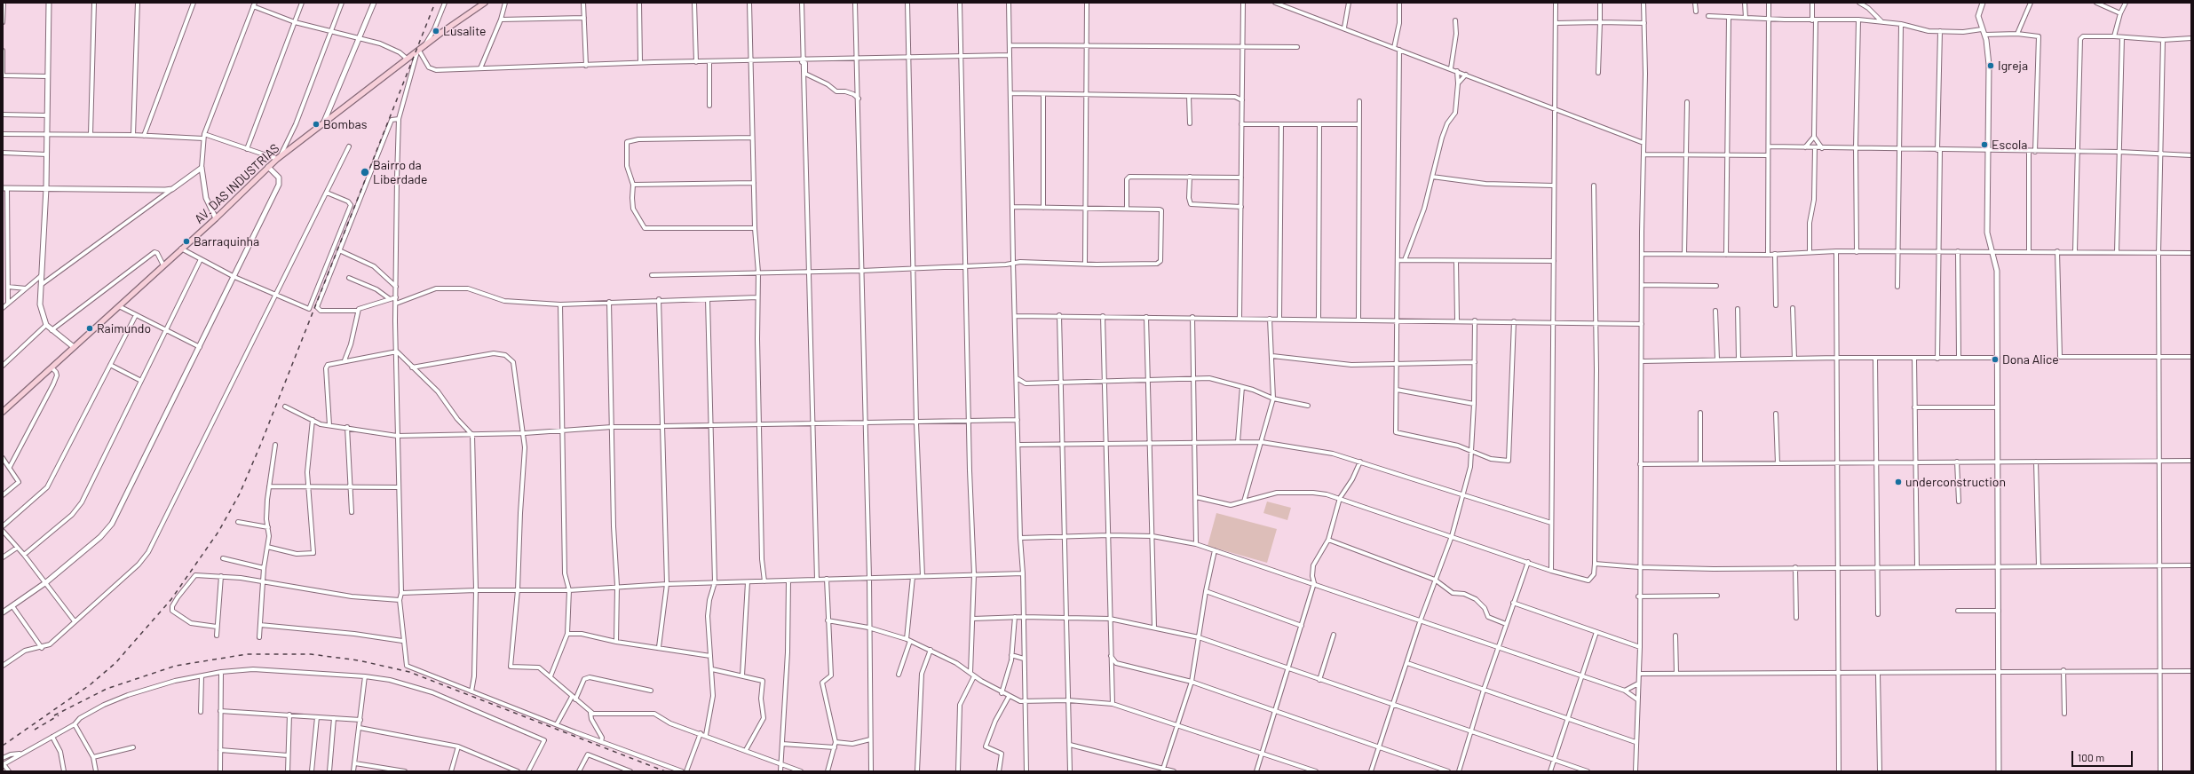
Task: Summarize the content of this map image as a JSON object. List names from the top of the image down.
{
  "streets": {
    "main road": ["AV. DAS INDUSTRIAS"]
  },
  "places": [
    "Lusalite",
    "Igreja",
    "Bombas",
    "Escola",
    "Bairro da Liberdade",
    "Barraquinha",
    "Raimundo",
    "Dona Alice",
    "underconstruction"
  ],
  "scale_bar": "100 m"
}
